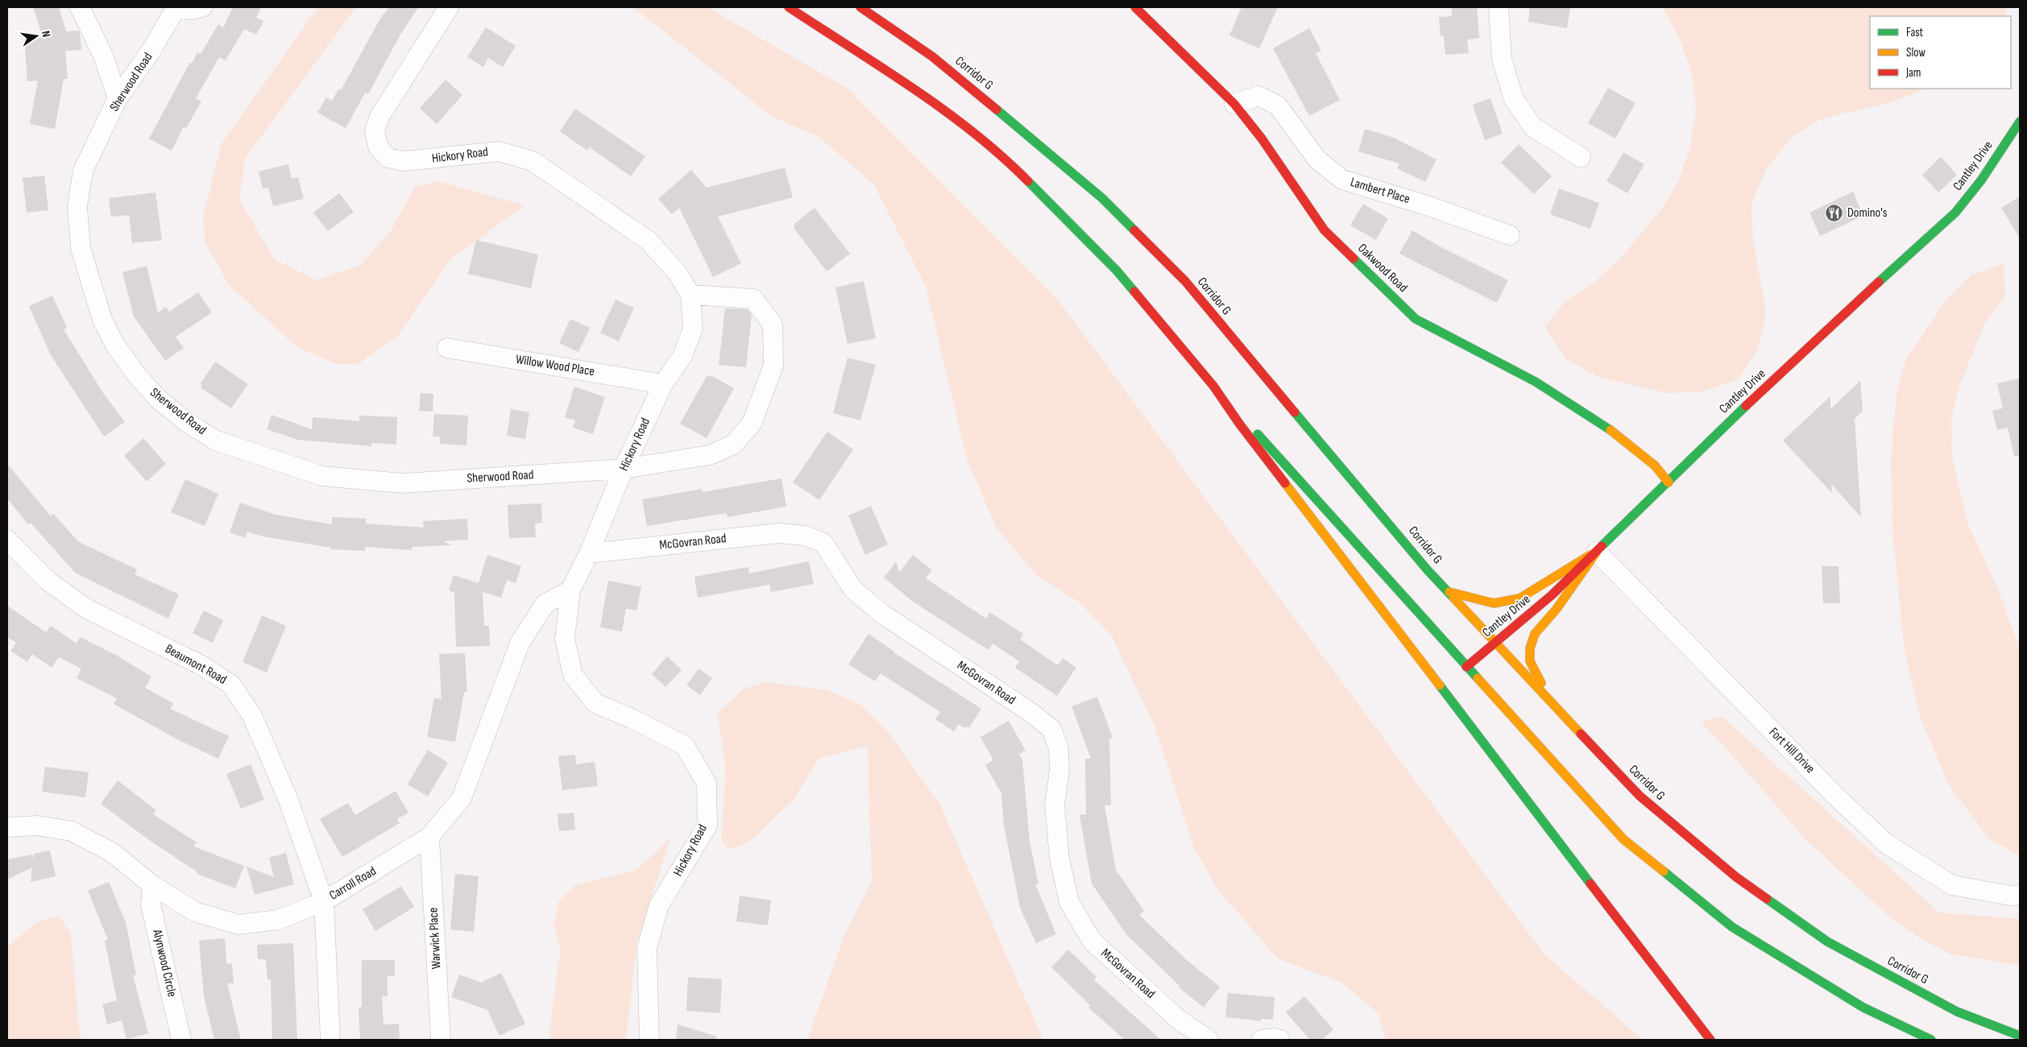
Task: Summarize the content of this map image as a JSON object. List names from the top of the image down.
{
  "streets": {
    "main road": ["Corridor G", "Cantley Drive", "Oakwood Road"],
    "street": [
      "Sherwood Road",
      "Hickory Road",
      "Lambert Place",
      "Willow Wood Place",
      "McGovran Road",
      "Beaumont Road",
      "Fort Hill Drive",
      "Carroll Road",
      "Warwick Place",
      "Alynwood Circle"
    ]
  },
  "crossings": [
    ["Corridor G", "Cantley Drive"],
    ["Sherwood Road", "Hickory Road"],
    ["Hickory Road", "Willow Wood Place"],
    ["Hickory Road", "McGovran Road"],
    ["Hickory Road", "Carroll Road"],
    ["Cantley Drive", "Oakwood Road"],
    ["Cantley Drive", "Fort Hill Drive"],
    ["Lambert Place", "Oakwood Road"],
    ["Beaumont Road", "Carroll Road"],
    ["Carroll Road", "Warwick Place"],
    ["Carroll Road", "Alynwood Circle"]
  ],
  "places": {
    "restaurant": ["Domino's"]
  },
  "legend": ["Fast", "Slow", "Jam"],
  "north": "right"
}
